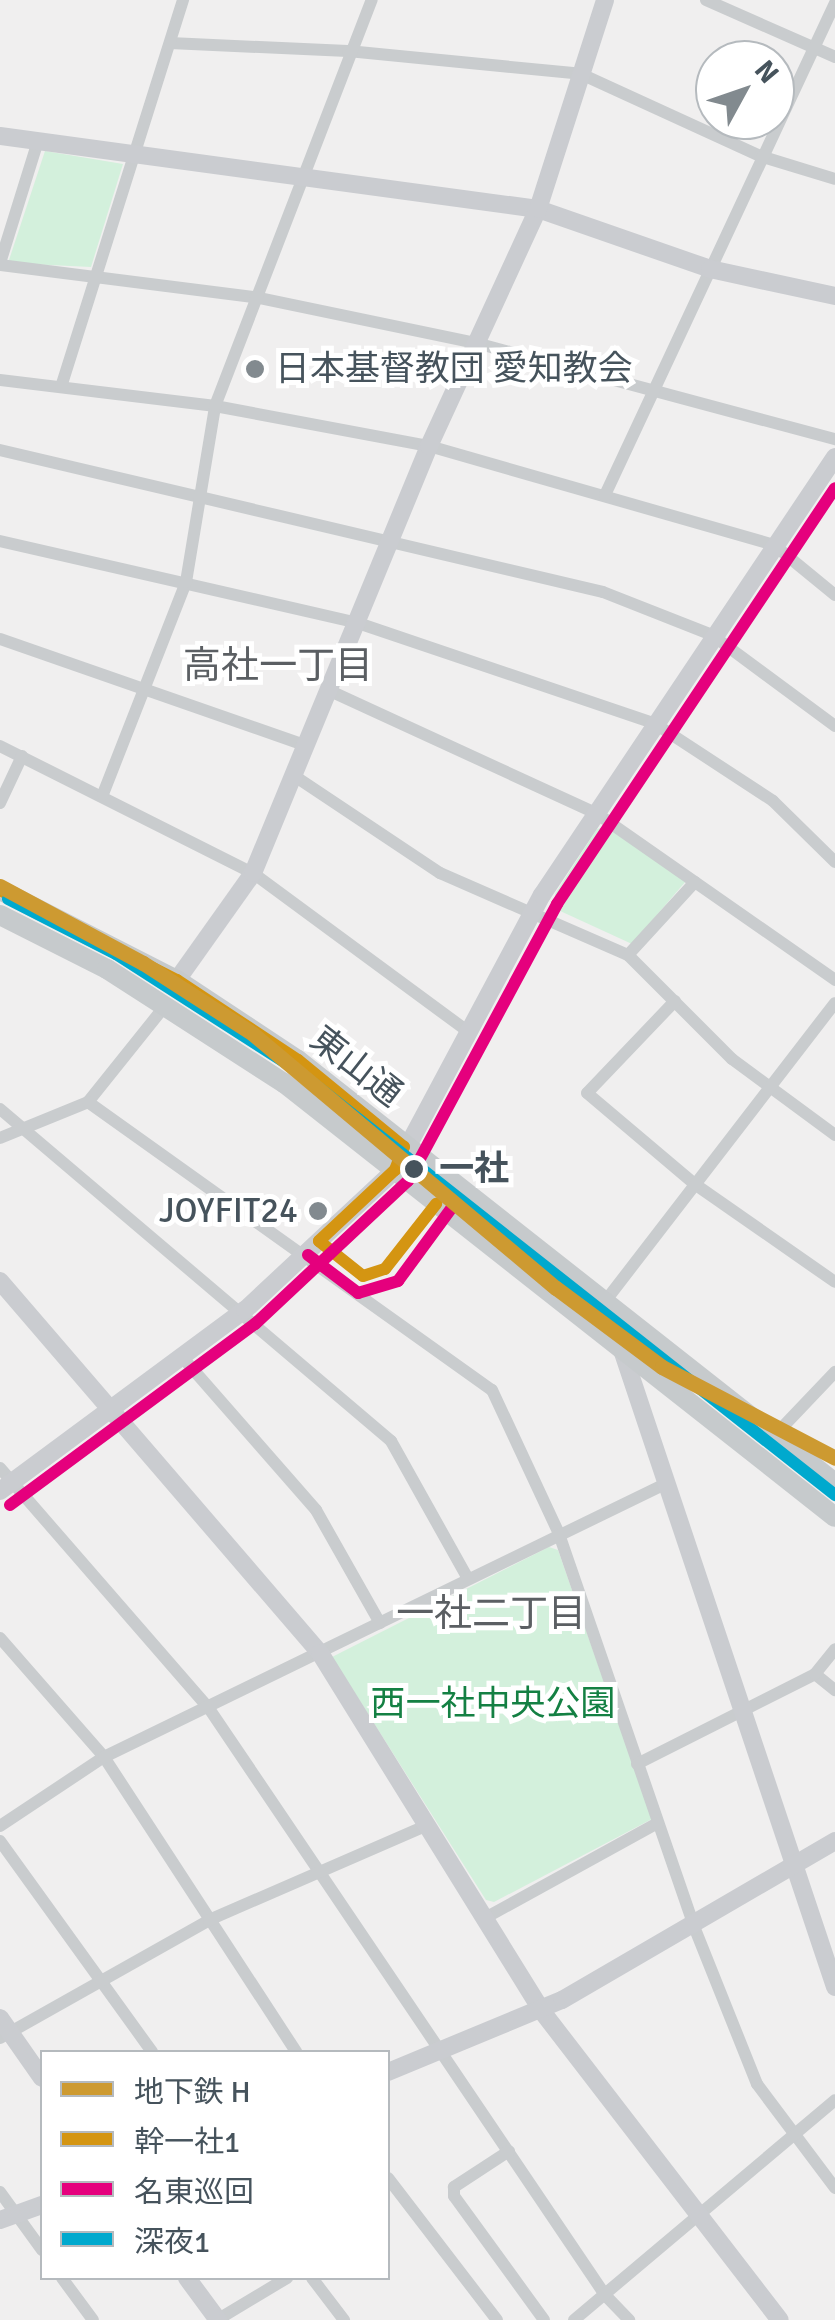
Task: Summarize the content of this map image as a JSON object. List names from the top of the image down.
{
  "streets": {
    "main road": ["東山通"]
  },
  "districts": ["高社一丁目", "一社二丁目"],
  "parks": ["西一社中央公園"],
  "places": ["日本基督教団 愛知教会", "一社", "JOYFIT24"],
  "lines": [
    "transit line 名東巡回",
    "metro line H",
    "transit line 幹一社1",
    "transit line 深夜1"
  ],
  "legend": [
    "地下鉄 H",
    "幹一社1",
    "名東巡回",
    "深夜1"
  ],
  "north": "top right"
}
